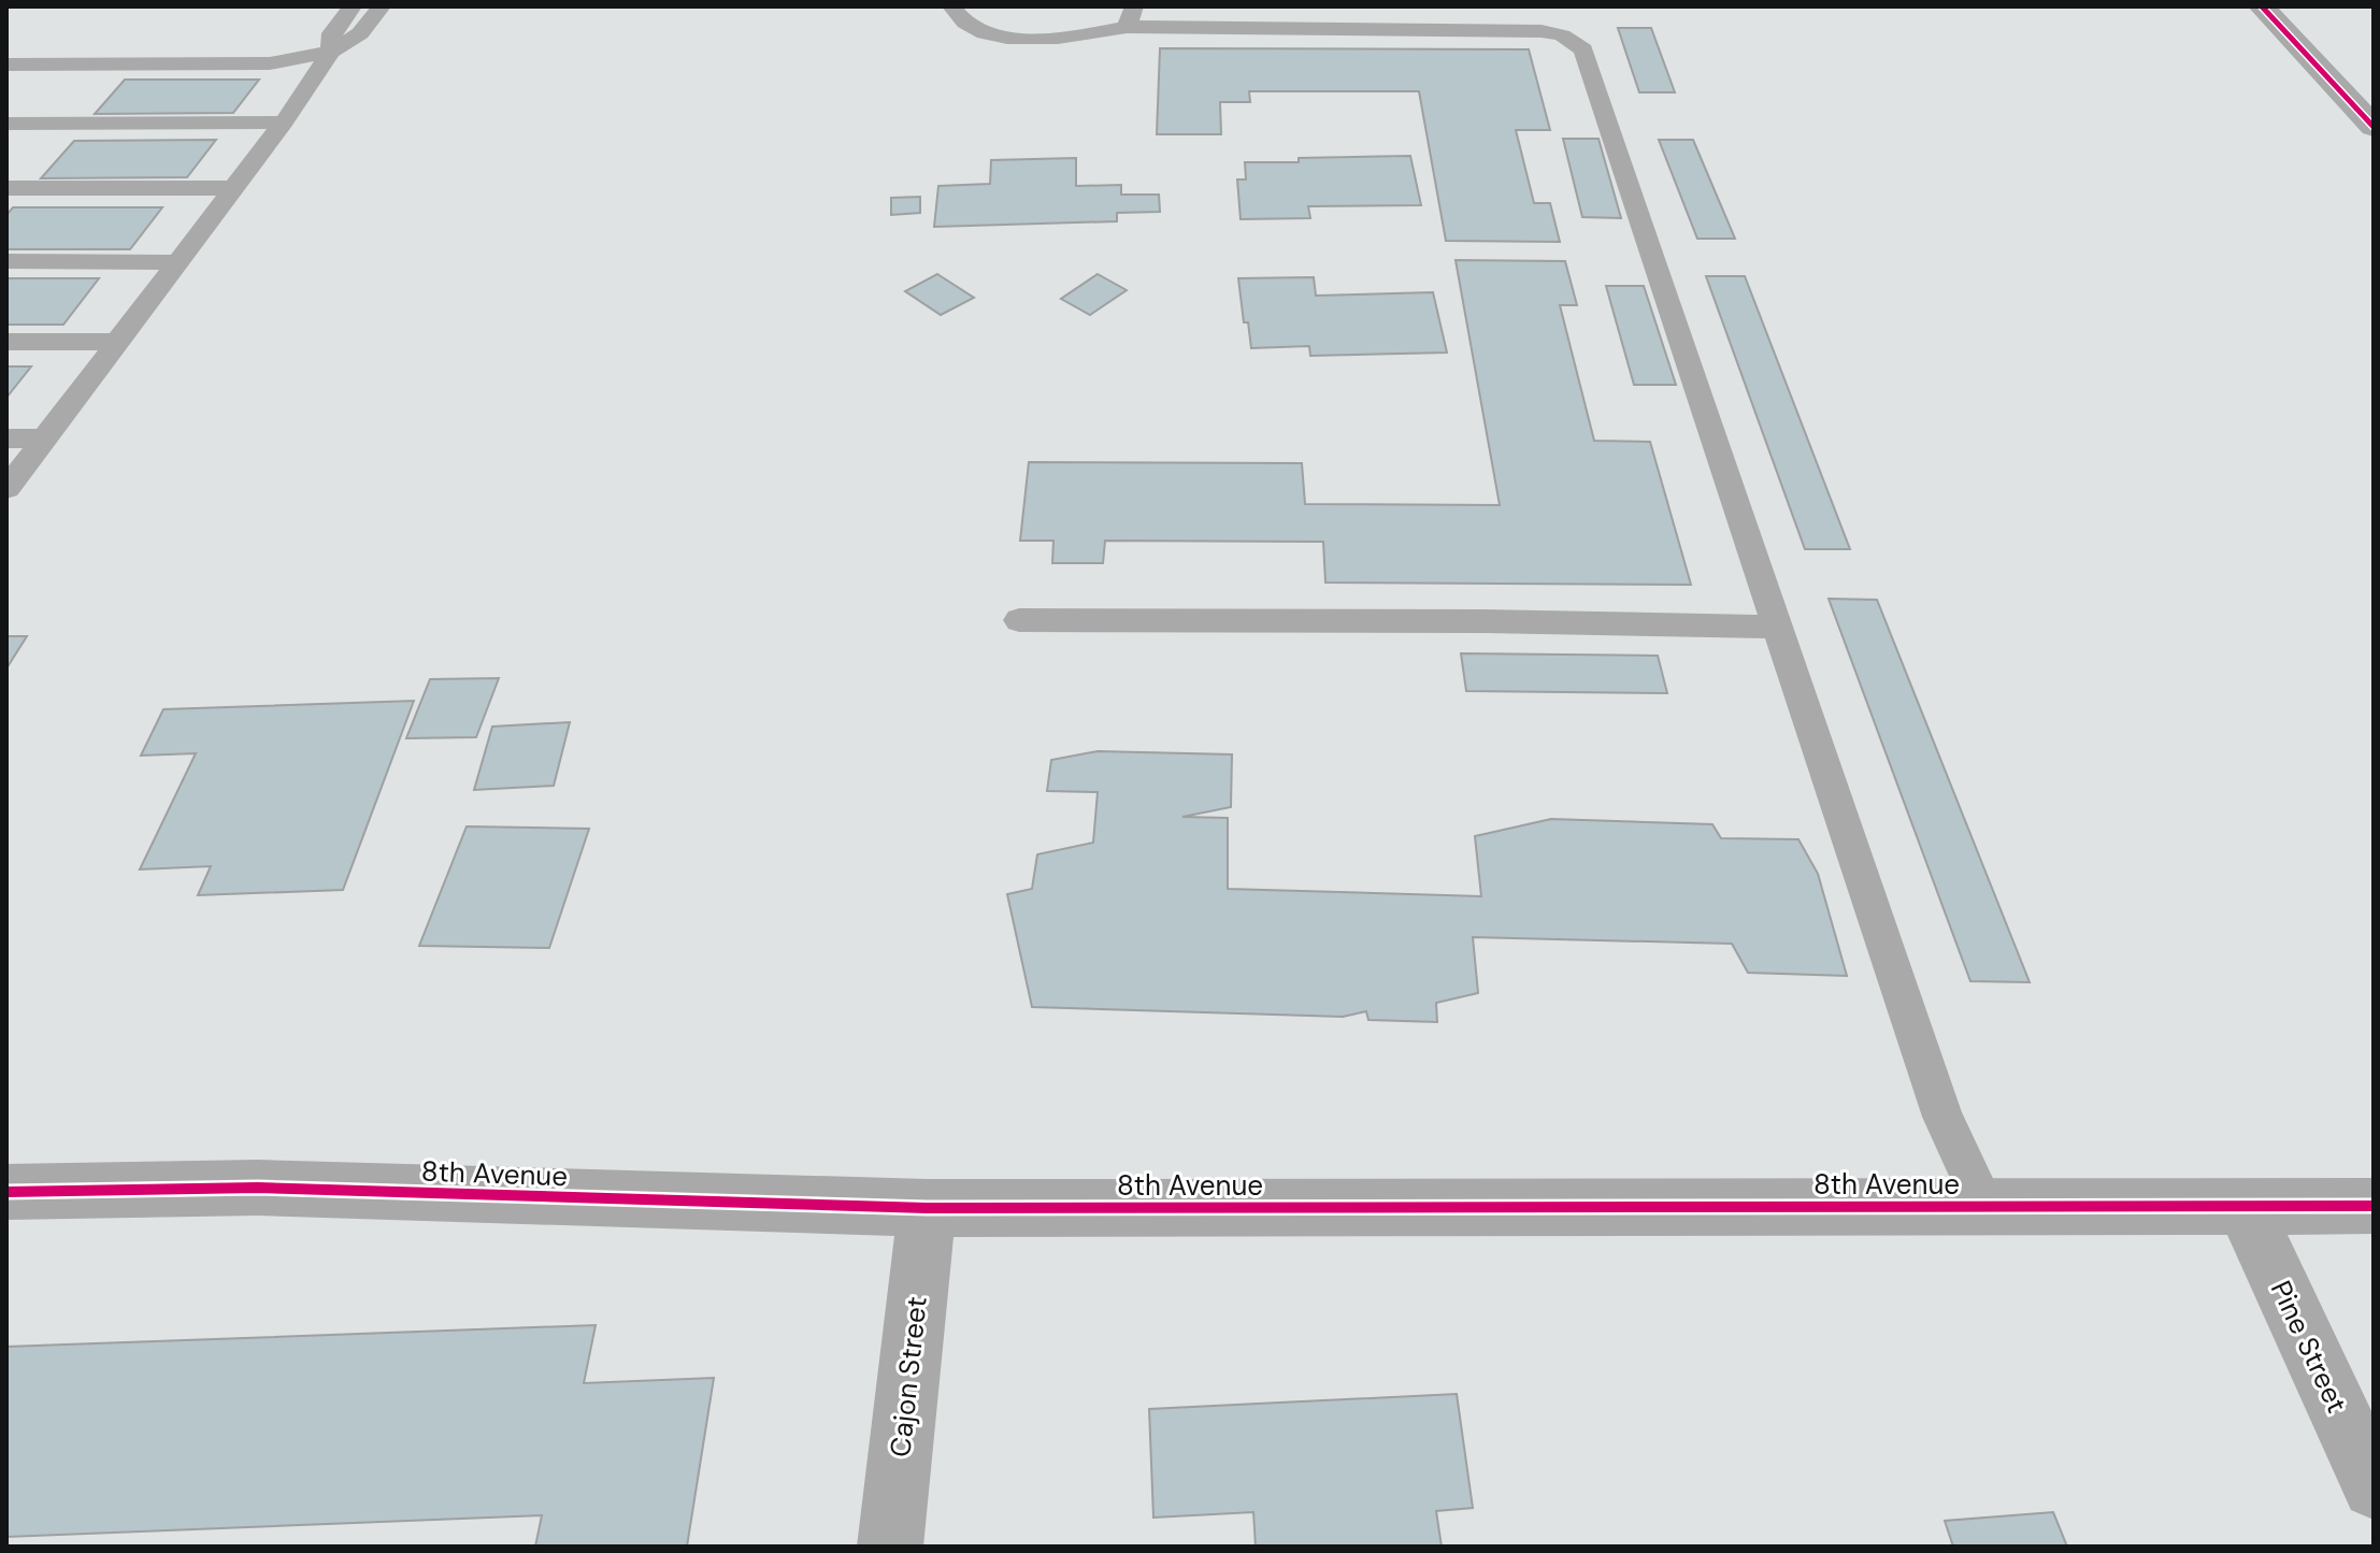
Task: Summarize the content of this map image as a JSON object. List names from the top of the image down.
{
  "streets": {
    "street": ["8th Avenue", "Pine Street", "Cajon Street"]
  },
  "crossings": [
    ["8th Avenue", "Pine Street"],
    ["8th Avenue", "Cajon Street"]
  ]
}
